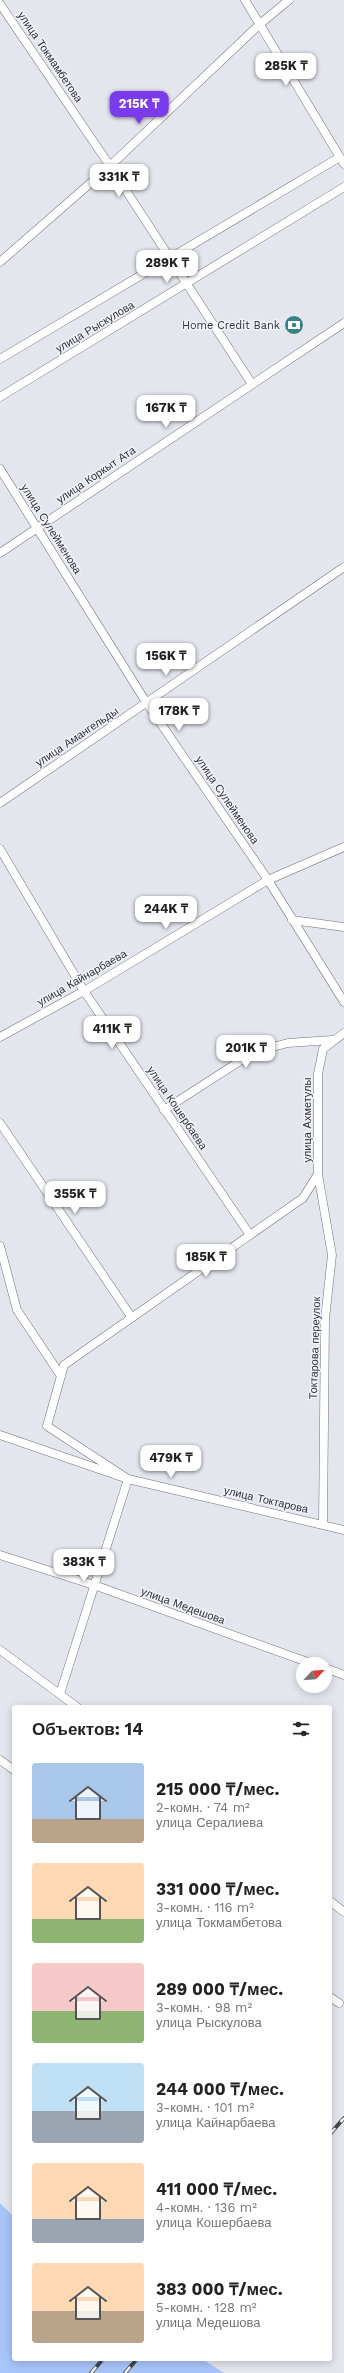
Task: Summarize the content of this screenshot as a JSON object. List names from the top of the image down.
{
  "streets": {
    "street": [
      "улица Токмамбетова",
      "улица Рыскулова",
      "улица Коркыт Ата",
      "улица Сулейменова",
      "улица Амангельды",
      "улица Кайнарбаева",
      "улица Кошербаева",
      "улица Ахметулы",
      "Токтарова переулок",
      "улица Токтарова",
      "улица Медешова"
    ]
  },
  "crossings": [
    ["улица Токмамбетова", "улица Рыскулова"],
    ["улица Токмамбетова", "улица Коркыт Ата"],
    ["улица Коркыт Ата", "улица Сулейменова"],
    ["улица Сулейменова", "улица Амангельды"],
    ["улица Сулейменова", "улица Кайнарбаева"],
    ["улица Кайнарбаева", "улица Кошербаева"],
    ["улица Кошербаева", "улица Ахметулы"],
    ["улица Ахметулы", "Токтарова переулок"],
    ["улица Ахметулы", "улица Токтарова"],
    ["Токтарова переулок", "улица Токтарова"]
  ],
  "places": {
    "bank": ["Home Credit Bank"]
  },
  "north": "top right",
  "page": {
    "price": [
      "285K ₸",
      "215K ₸",
      "331K ₸",
      "289K ₸",
      "167K ₸",
      "156K ₸",
      "178K ₸",
      "244K ₸",
      "411K ₸",
      "201K ₸",
      "355K ₸",
      "185K ₸",
      "479K ₸",
      "383K ₸"
    ],
    "heading": "Объектов: 14",
    "list": [
      {
        "name": "215 000 ₸/мес.",
        "note": "2-комн. · 74 m² · улица Сералиева"
      },
      {
        "name": "331 000 ₸/мес.",
        "note": "3-комн. · 116 m² · улица Токмамбетова"
      },
      {
        "name": "289 000 ₸/мес.",
        "note": "3-комн. · 98 m² · улица Рыскулова"
      },
      {
        "name": "244 000 ₸/мес.",
        "note": "3-комн. · 101 m² · улица Кайнарбаева"
      },
      {
        "name": "411 000 ₸/мес.",
        "note": "4-комн. · 136 m² · улица Кошербаева"
      },
      {
        "name": "383 000 ₸/мес.",
        "note": "5-комн. · 128 m² · улица Медешова"
      }
    ]
  }
}
